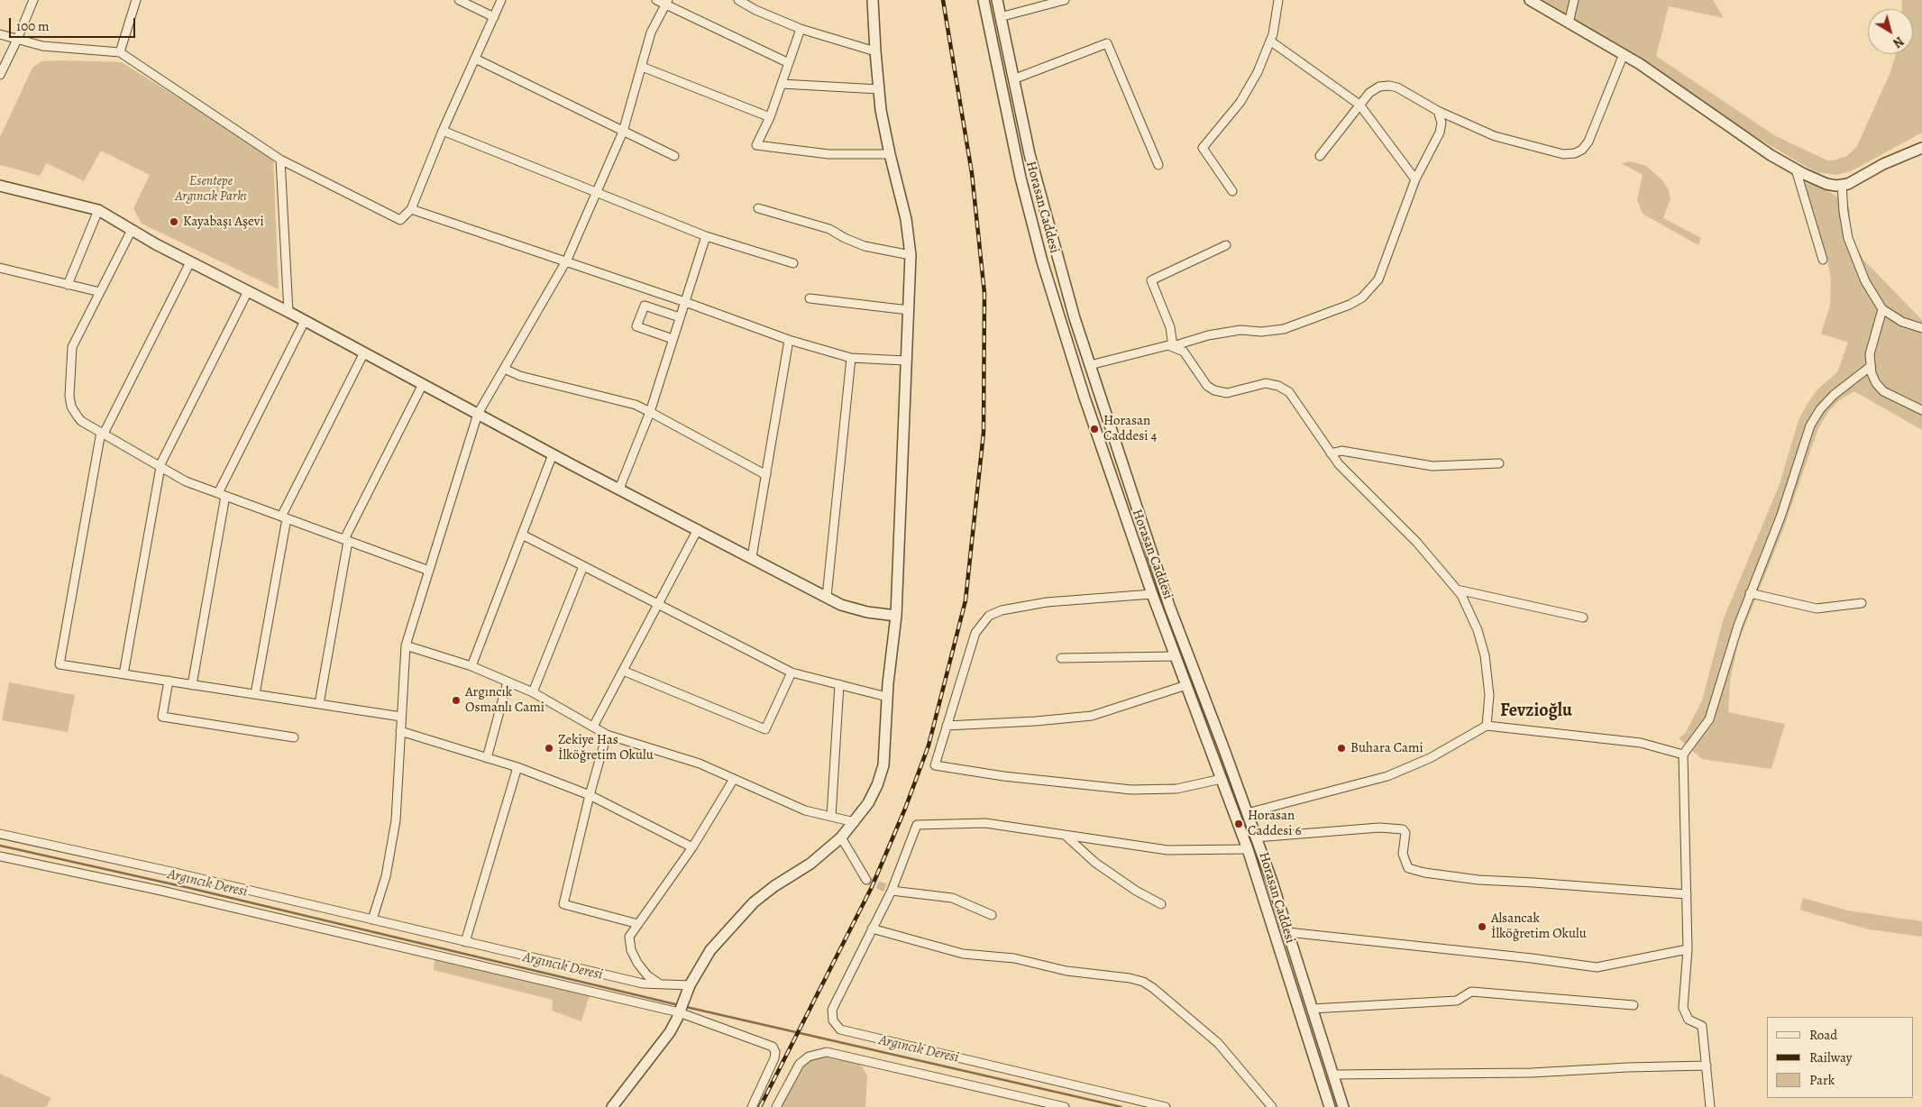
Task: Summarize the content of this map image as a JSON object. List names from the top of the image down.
{
  "streets": {
    "street": ["Horasan Caddesi"]
  },
  "districts": ["Fevzioğlu"],
  "water": ["Argıncık Deresi"],
  "parks": ["Esentepe Argıncık Parkı"],
  "places": [
    "Kayabaşı Aşevi",
    "Horasan Caddesi 4",
    "Argıncık Osmanlı Cami",
    "Zekiye Has İlköğretim Okulu",
    "Buhara Cami",
    "Horasan Caddesi 6",
    "Alsancak İlköğretim Okulu"
  ],
  "legend": ["Road", "Railway", "Park"],
  "scale_bar": "100 m",
  "north": "bottom right"
}
